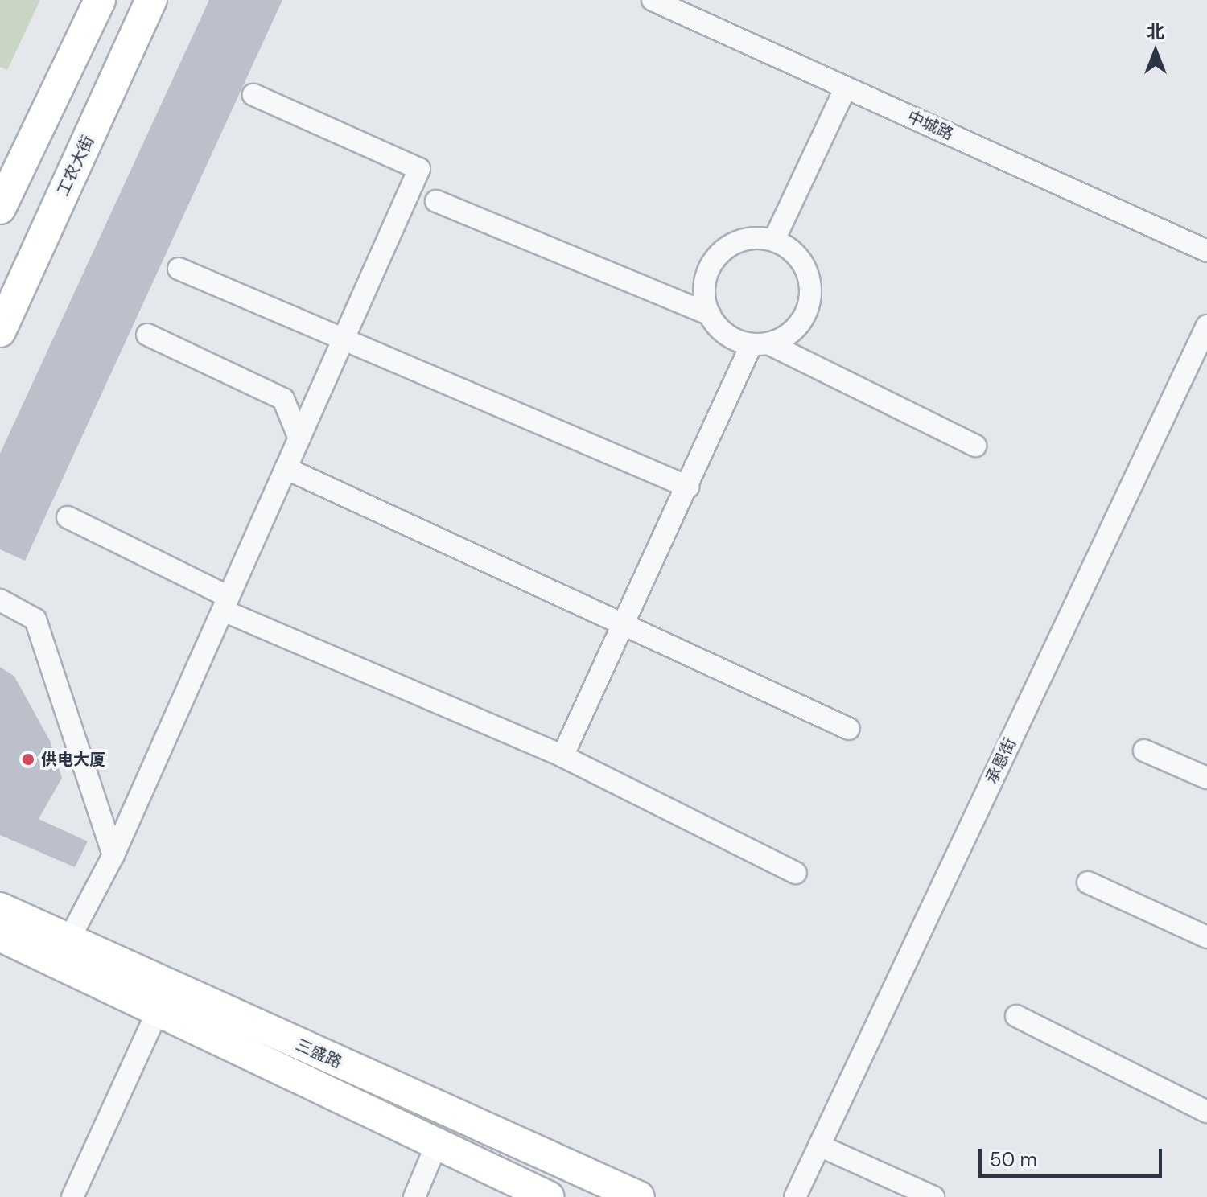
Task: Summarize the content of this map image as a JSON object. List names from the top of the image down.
{
  "streets": {
    "main road": ["工农大街", "三盛路"],
    "street": ["中城路", "承恩街"]
  },
  "places": ["供电大厦"],
  "scale_bar": "50 m",
  "north": "top"
}
